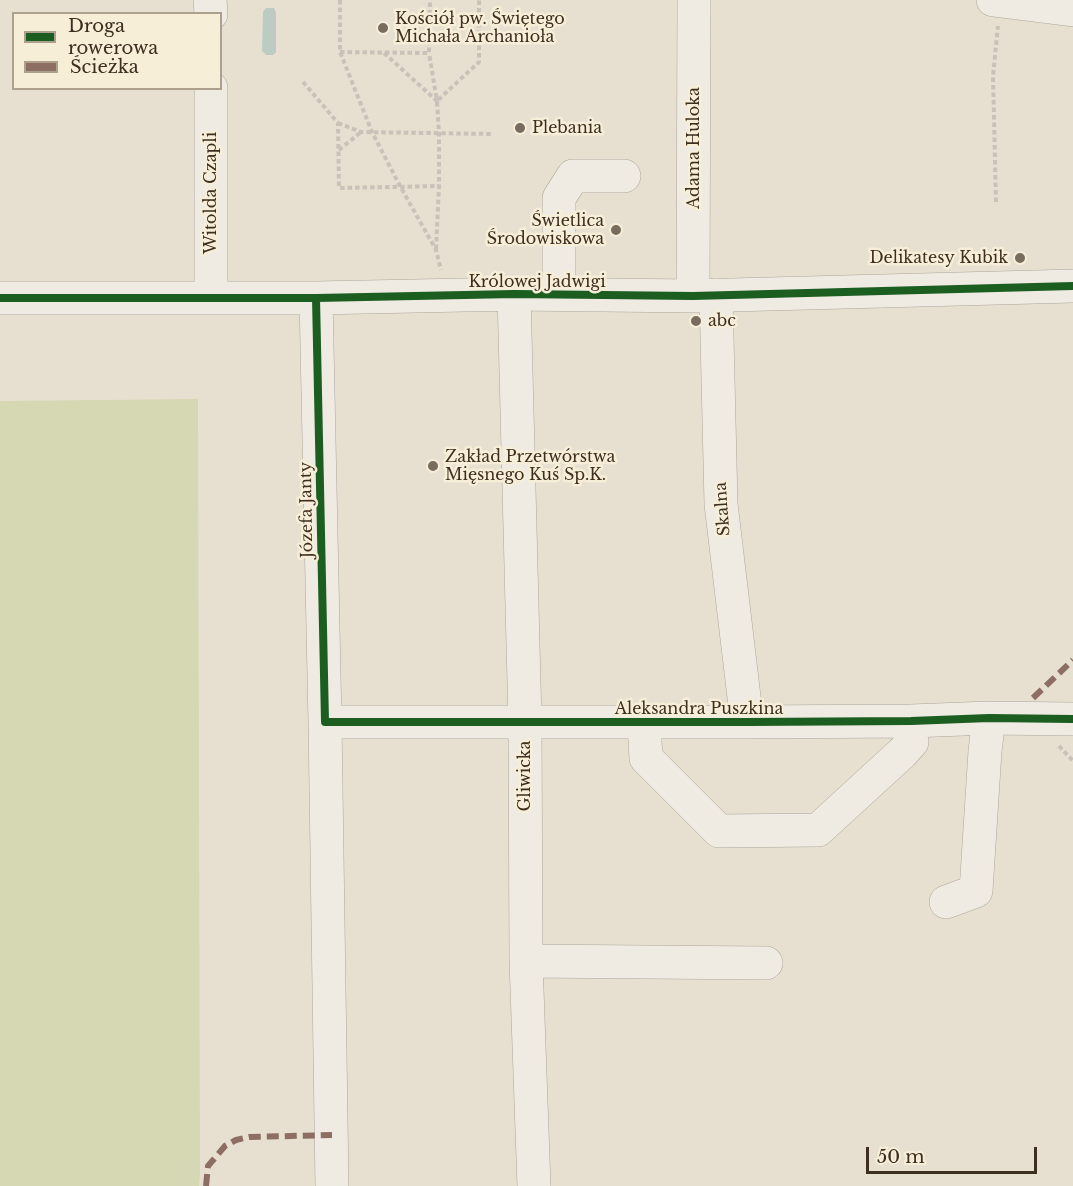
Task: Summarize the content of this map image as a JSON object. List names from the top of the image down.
{
  "streets": {
    "street": [
      "Adama Huloka",
      "Witolda Czapli",
      "Królowej Jadwigi",
      "Skalna",
      "Józefa Janty",
      "Aleksandra Puszkina",
      "Gliwicka"
    ]
  },
  "crossings": [
    ["Adama Huloka", "Królowej Jadwigi"],
    ["Adama Huloka", "Skalna"],
    ["Witolda Czapli", "Królowej Jadwigi"],
    ["Królowej Jadwigi", "Skalna"],
    ["Królowej Jadwigi", "Józefa Janty"],
    ["Królowej Jadwigi", "Gliwicka"],
    ["Skalna", "Aleksandra Puszkina"],
    ["Józefa Janty", "Aleksandra Puszkina"],
    ["Aleksandra Puszkina", "Gliwicka"]
  ],
  "places": [
    "Kościół pw. Świętego Michała Archanioła",
    "Plebania",
    "Świetlica Środowiskowa",
    "Delikatesy Kubik",
    "abc",
    "Zakład Przetwórstwa Mięsnego Kuś Sp.K."
  ],
  "legend": ["Droga rowerowa", "Ścieżka"],
  "scale_bar": "50 m"
}
